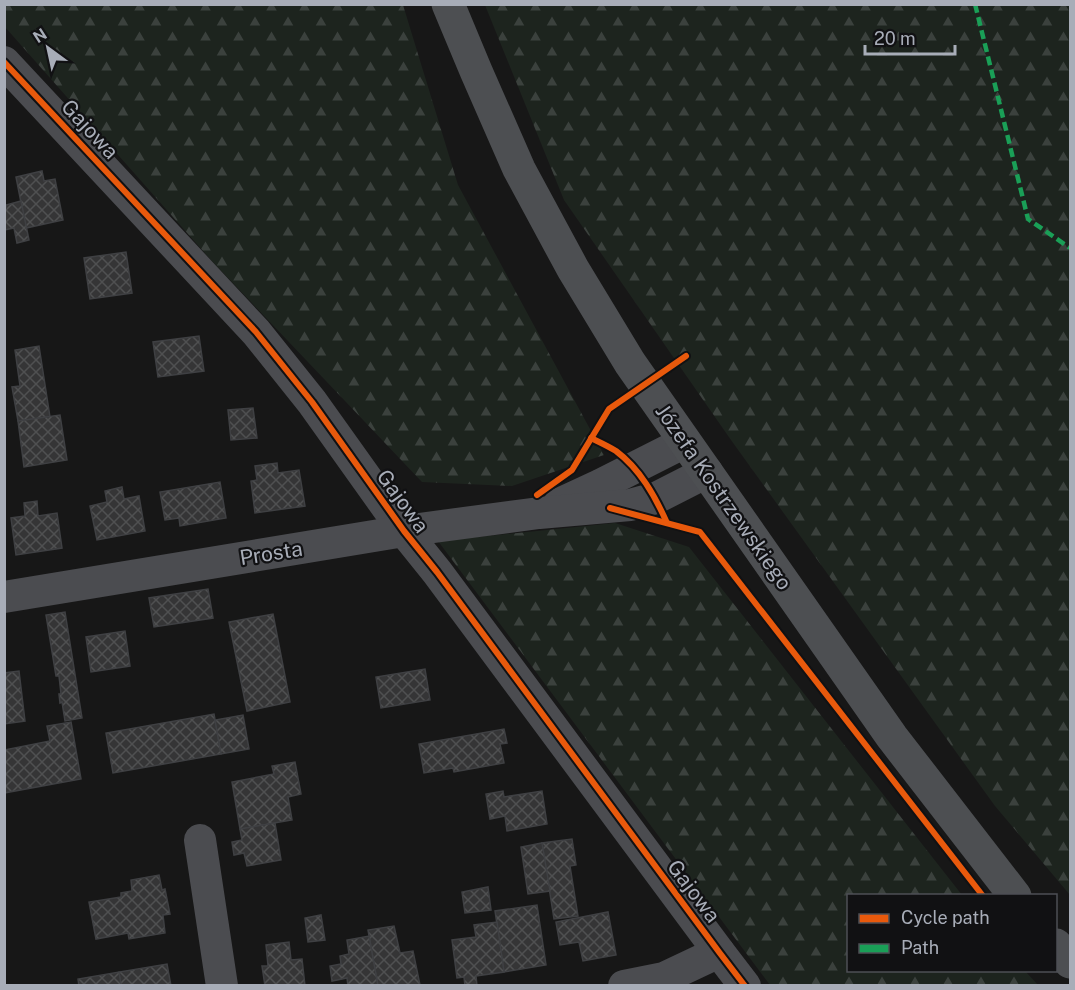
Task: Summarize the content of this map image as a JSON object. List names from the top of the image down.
{
  "streets": {
    "main road": ["Józefa Kostrzewskiego"],
    "street": ["Gajowa", "Prosta"]
  },
  "crossings": [
    ["Gajowa", "Prosta"],
    ["Józefa Kostrzewskiego", "Prosta"]
  ],
  "legend": ["Cycle path", "Path"],
  "scale_bar": "20 m",
  "north": "top left"
}
